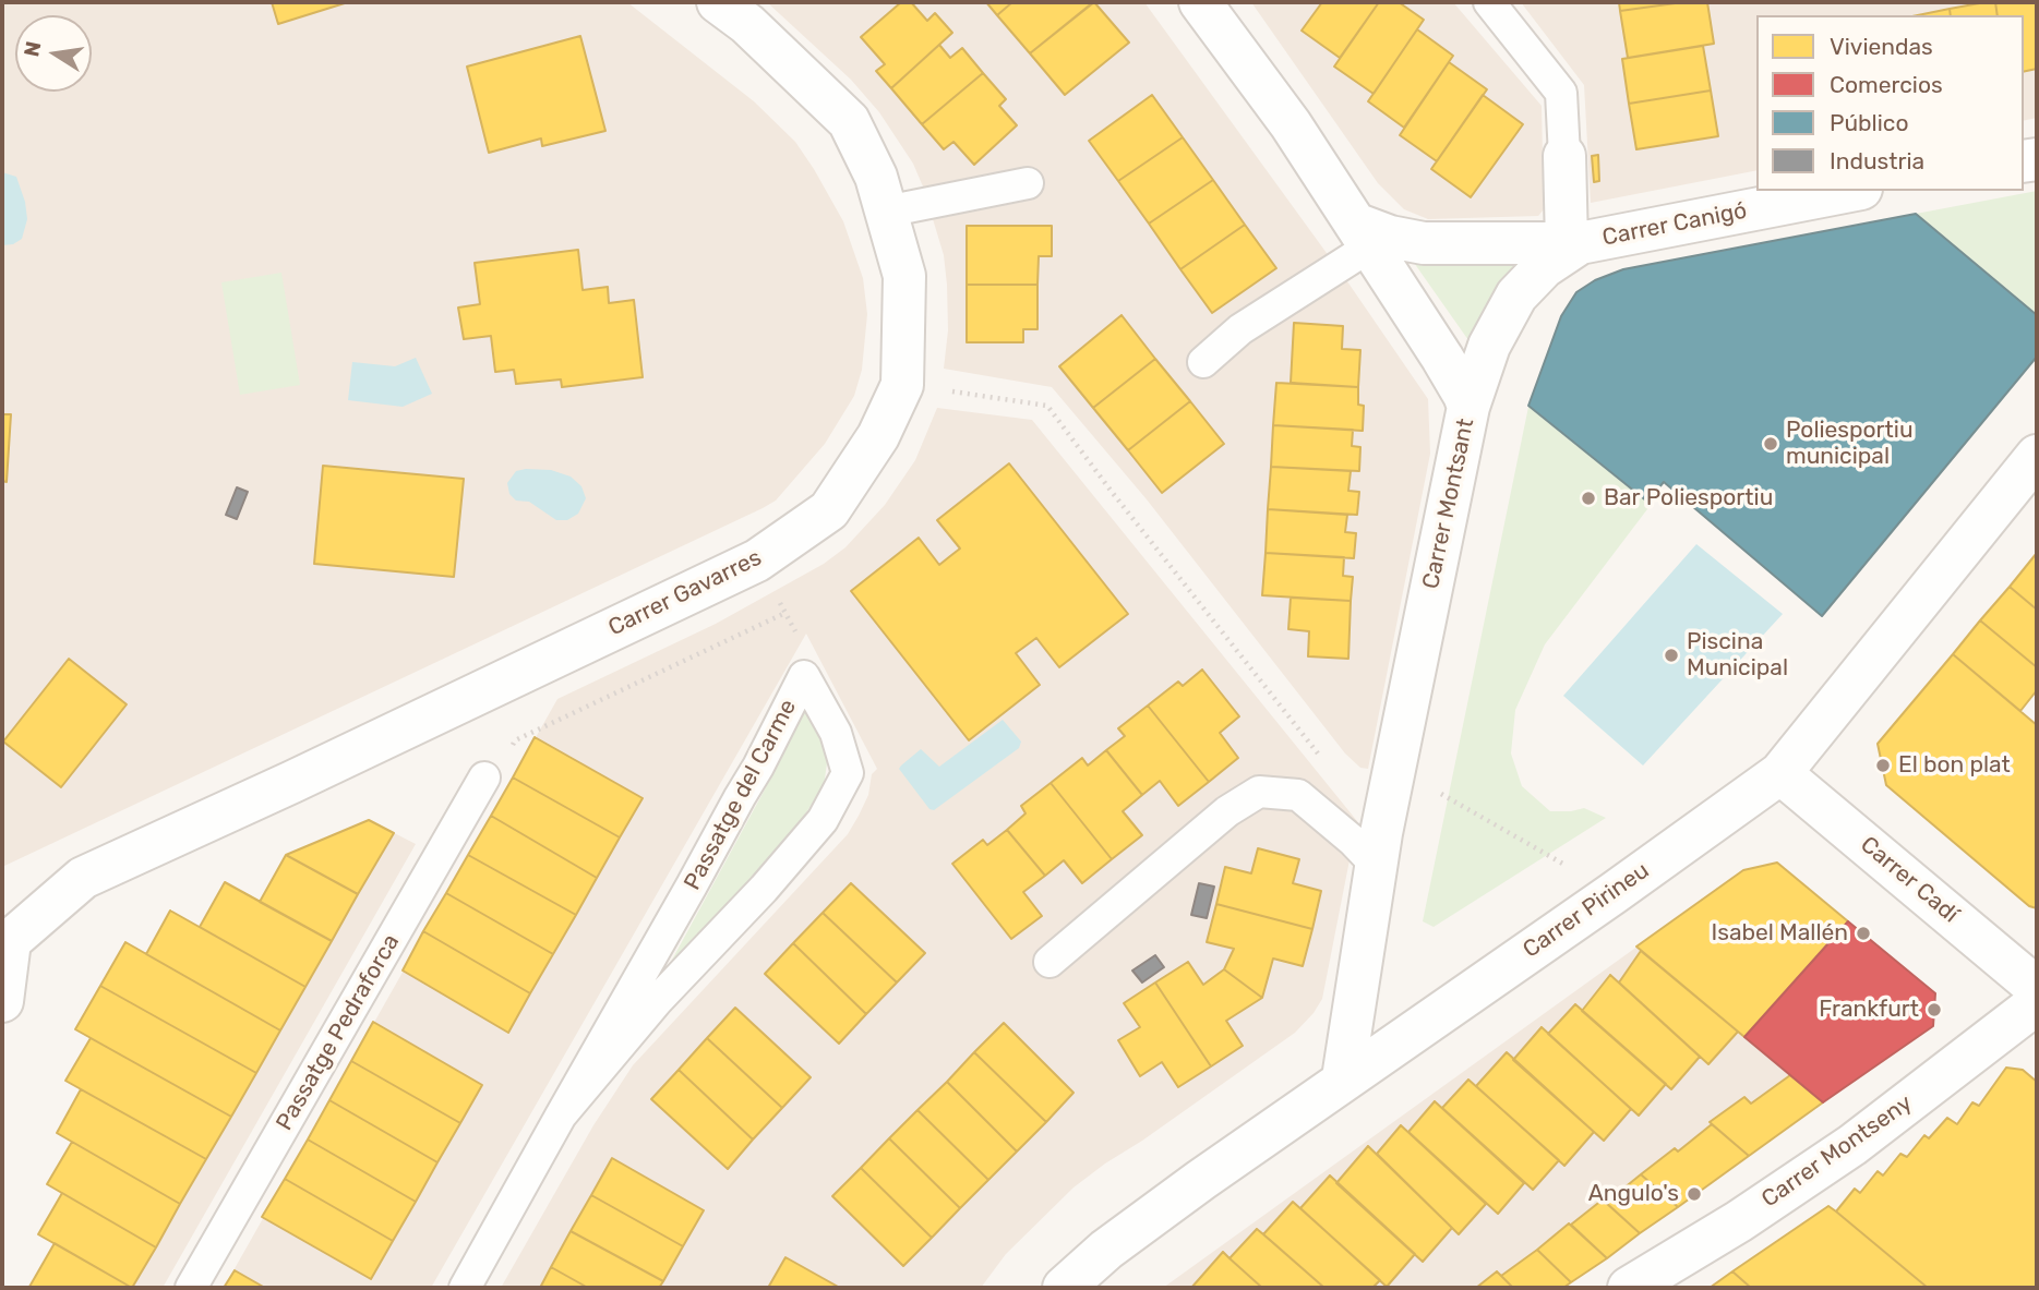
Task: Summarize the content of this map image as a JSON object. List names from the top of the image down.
{
  "streets": {
    "street": [
      "Carrer Canigó",
      "Carrer Montsant",
      "Carrer Gavarres",
      "Carrer Cadí",
      "Carrer Pirineu",
      "Carrer Montseny"
    ],
    "lane": ["Passatge del Carme", "Passatge Pedraforca"]
  },
  "crossings": [
    ["Carrer Canigó", "Carrer Montsant"],
    ["Carrer Montsant", "Carrer Pirineu"],
    ["Carrer Cadí", "Carrer Pirineu"]
  ],
  "places": [
    "Poliesportiu municipal",
    "Bar Poliesportiu",
    "Piscina Municipal",
    "El bon plat",
    "Isabel Mallén",
    "Frankfurt",
    "Angulo's"
  ],
  "legend": [
    "Viviendas",
    "Comercios",
    "Público",
    "Industria"
  ],
  "north": "left"
}
